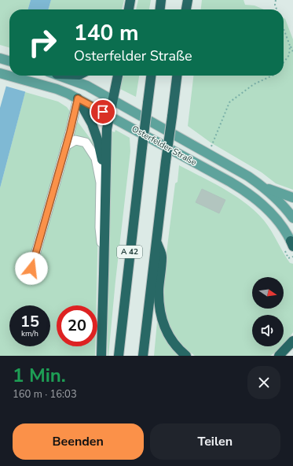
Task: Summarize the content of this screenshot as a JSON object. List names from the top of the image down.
{
  "streets": {
    "highway": ["A 42"],
    "main road": ["Osterfelder Straße"]
  },
  "north": "right",
  "page": {
    "turn": ["140 m", "Osterfelder Straße"],
    "speed": "15 km/h",
    "limit": "20",
    "heading": ["1 Min.", "160 m · 16:03"],
    "buttons": ["Beenden", "Teilen"]
  }
}
